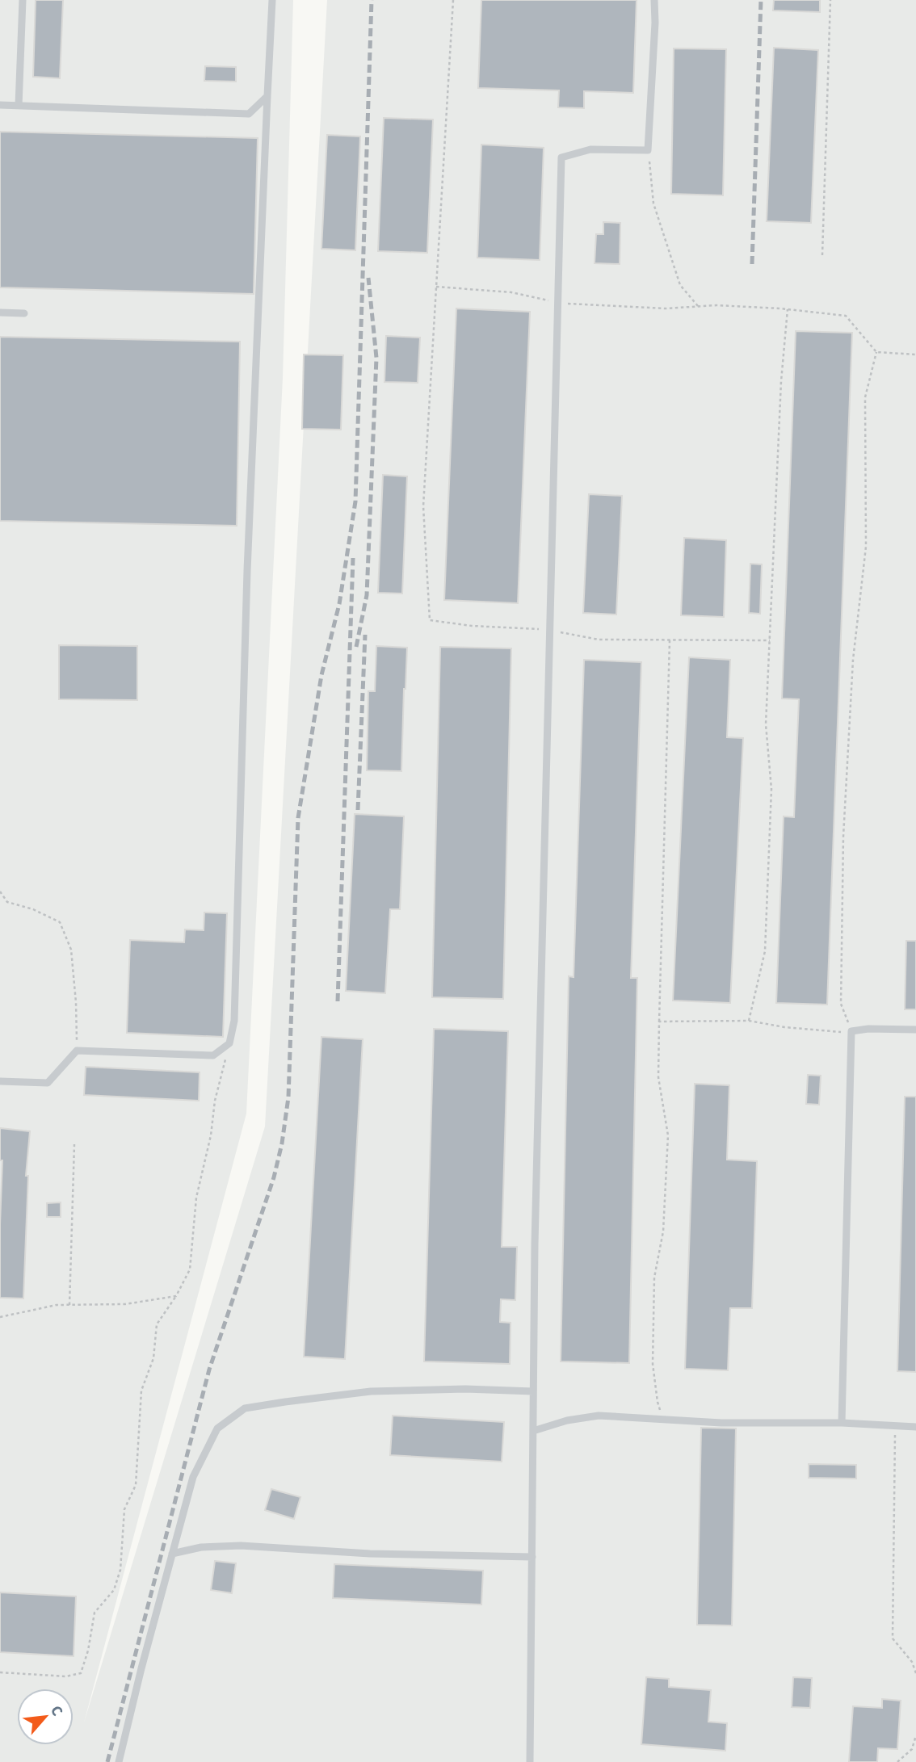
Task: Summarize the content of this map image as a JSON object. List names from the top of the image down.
{
  "north": "top right"
}
